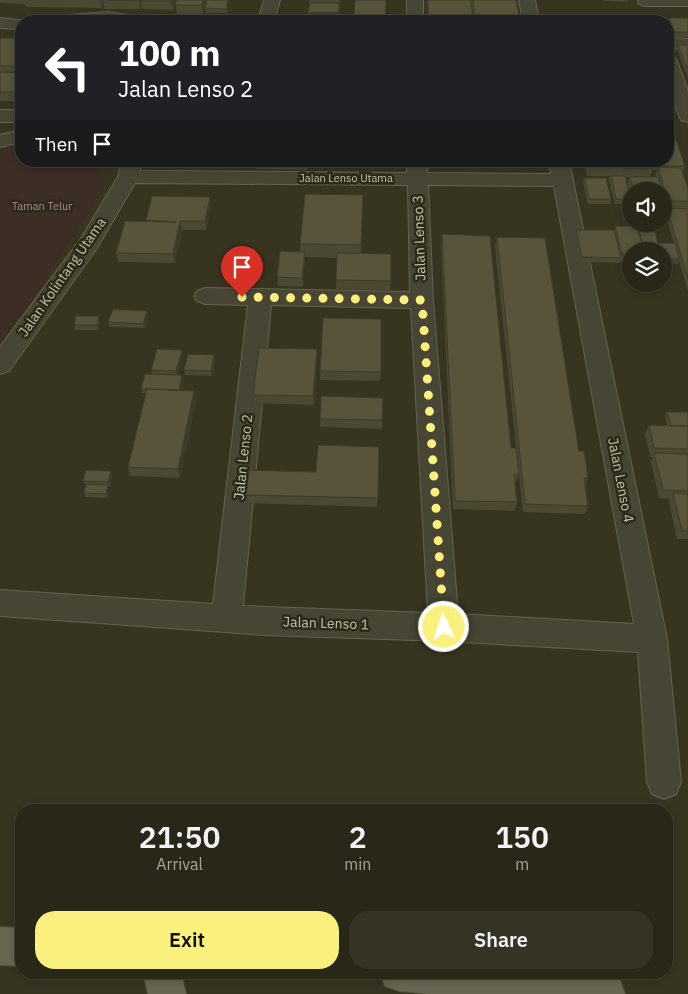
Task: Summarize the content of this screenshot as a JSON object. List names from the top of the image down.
{
  "streets": {
    "street": [
      "Jalan Lenso Utama",
      "Jalan Lenso 3",
      "Jalan Kolintang Utama",
      "Jalan Lenso 2",
      "Jalan Lenso 4",
      "Jalan Lenso 1"
    ]
  },
  "crossings": [
    ["Jalan Lenso Utama", "Jalan Lenso 3"],
    ["Jalan Lenso Utama", "Jalan Lenso 4"],
    ["Jalan Lenso 3", "Jalan Lenso 1"],
    ["Jalan Lenso 2", "Jalan Lenso 1"],
    ["Jalan Lenso 4", "Jalan Lenso 1"]
  ],
  "parks": ["Taman Telur"],
  "page": {
    "turn": ["100 m", "Jalan Lenso 2"],
    "then": "Then",
    "eta": [
      "21:50",
      "Arrival",
      "2",
      "min",
      "150",
      "m"
    ],
    "buttons": ["Exit", "Share"]
  }
}
